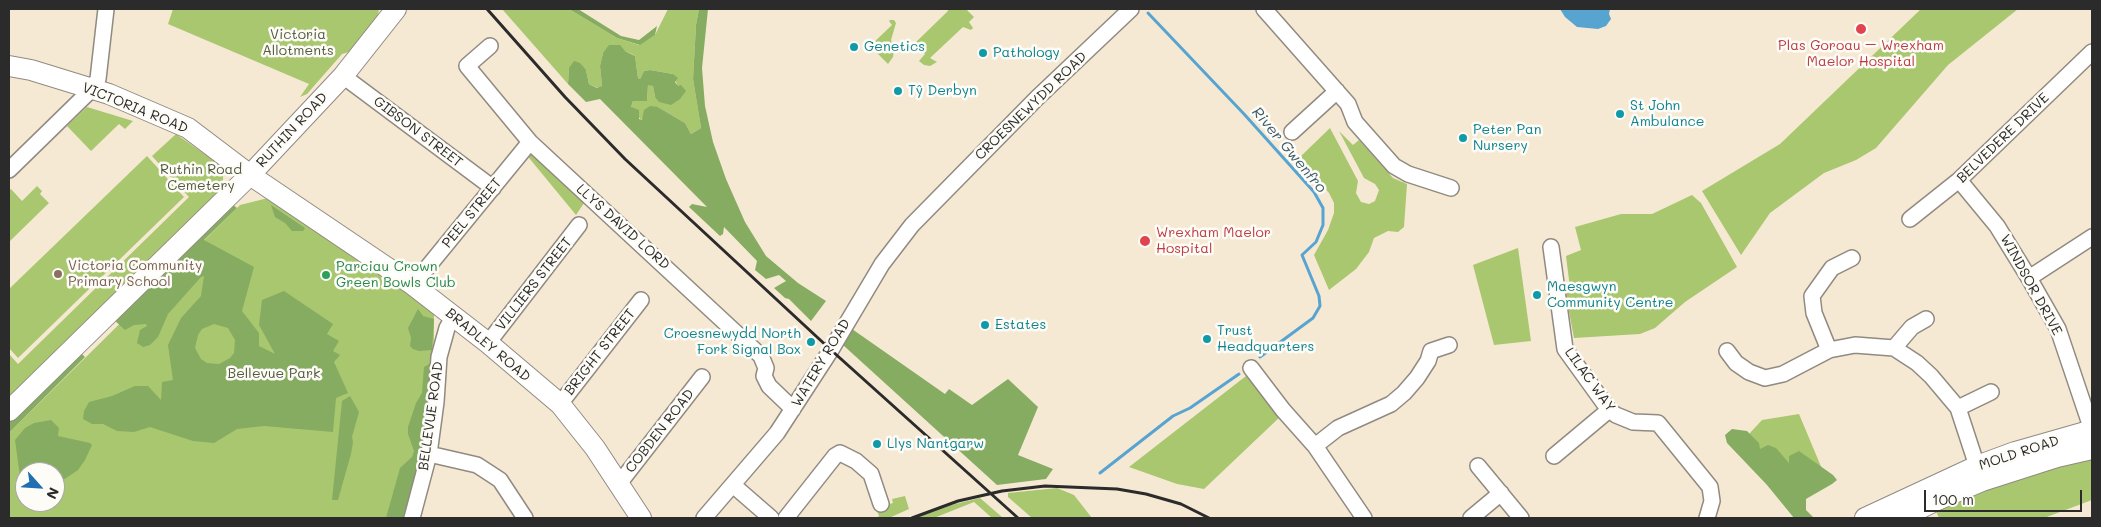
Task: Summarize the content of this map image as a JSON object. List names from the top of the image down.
{
  "streets": {
    "main road": [
      "VICTORIA ROAD",
      "RUTHIN ROAD",
      "BRADLEY ROAD",
      "MOLD ROAD"
    ],
    "street": [
      "CROESNEWYDD ROAD",
      "GIBSON STREET",
      "BELVEDERE DRIVE",
      "PEEL STREET",
      "LLYS DAVID LORD",
      "VILLIERS STREET",
      "WINDSOR DRIVE",
      "BRIGHT STREET",
      "WATERY ROAD",
      "LILAC WAY",
      "BELLEVUE ROAD",
      "COBDEN ROAD"
    ]
  },
  "crossings": [
    ["CROESNEWYDD ROAD", "WATERY ROAD"],
    ["VICTORIA ROAD", "RUTHIN ROAD"],
    ["VICTORIA ROAD", "BRADLEY ROAD"],
    ["RUTHIN ROAD", "GIBSON STREET"],
    ["RUTHIN ROAD", "BRADLEY ROAD"],
    ["GIBSON STREET", "PEEL STREET"],
    ["BELVEDERE DRIVE", "WINDSOR DRIVE"],
    ["PEEL STREET", "LLYS DAVID LORD"],
    ["PEEL STREET", "BRADLEY ROAD"],
    ["LLYS DAVID LORD", "VILLIERS STREET"],
    ["LLYS DAVID LORD", "WATERY ROAD"],
    ["VILLIERS STREET", "BRADLEY ROAD"],
    ["WINDSOR DRIVE", "MOLD ROAD"],
    ["BRADLEY ROAD", "BRIGHT STREET"],
    ["BRADLEY ROAD", "BELLEVUE ROAD"],
    ["BRADLEY ROAD", "COBDEN ROAD"]
  ],
  "water": ["River Gwenfro"],
  "parks": ["Victoria Allotments", "Ruthin Road Cemetery", "Bellevue Park"],
  "places": [
    "Plas Goroau – Wrexham Maelor Hospital",
    "Genetics",
    "Pathology",
    "Tŷ Derbyn",
    "St John Ambulance",
    "Peter Pan Nursery",
    "Wrexham Maelor Hospital",
    "Victoria Community Primary School",
    "Parciau Crown Green Bowls Club",
    "Maesgwyn Community Centre",
    "Estates",
    "Trust Headquarters",
    "Croesnewydd North Fork Signal Box",
    "Llys Nantgarw"
  ],
  "scale_bar": "100 m",
  "north": "bottom right"
}
